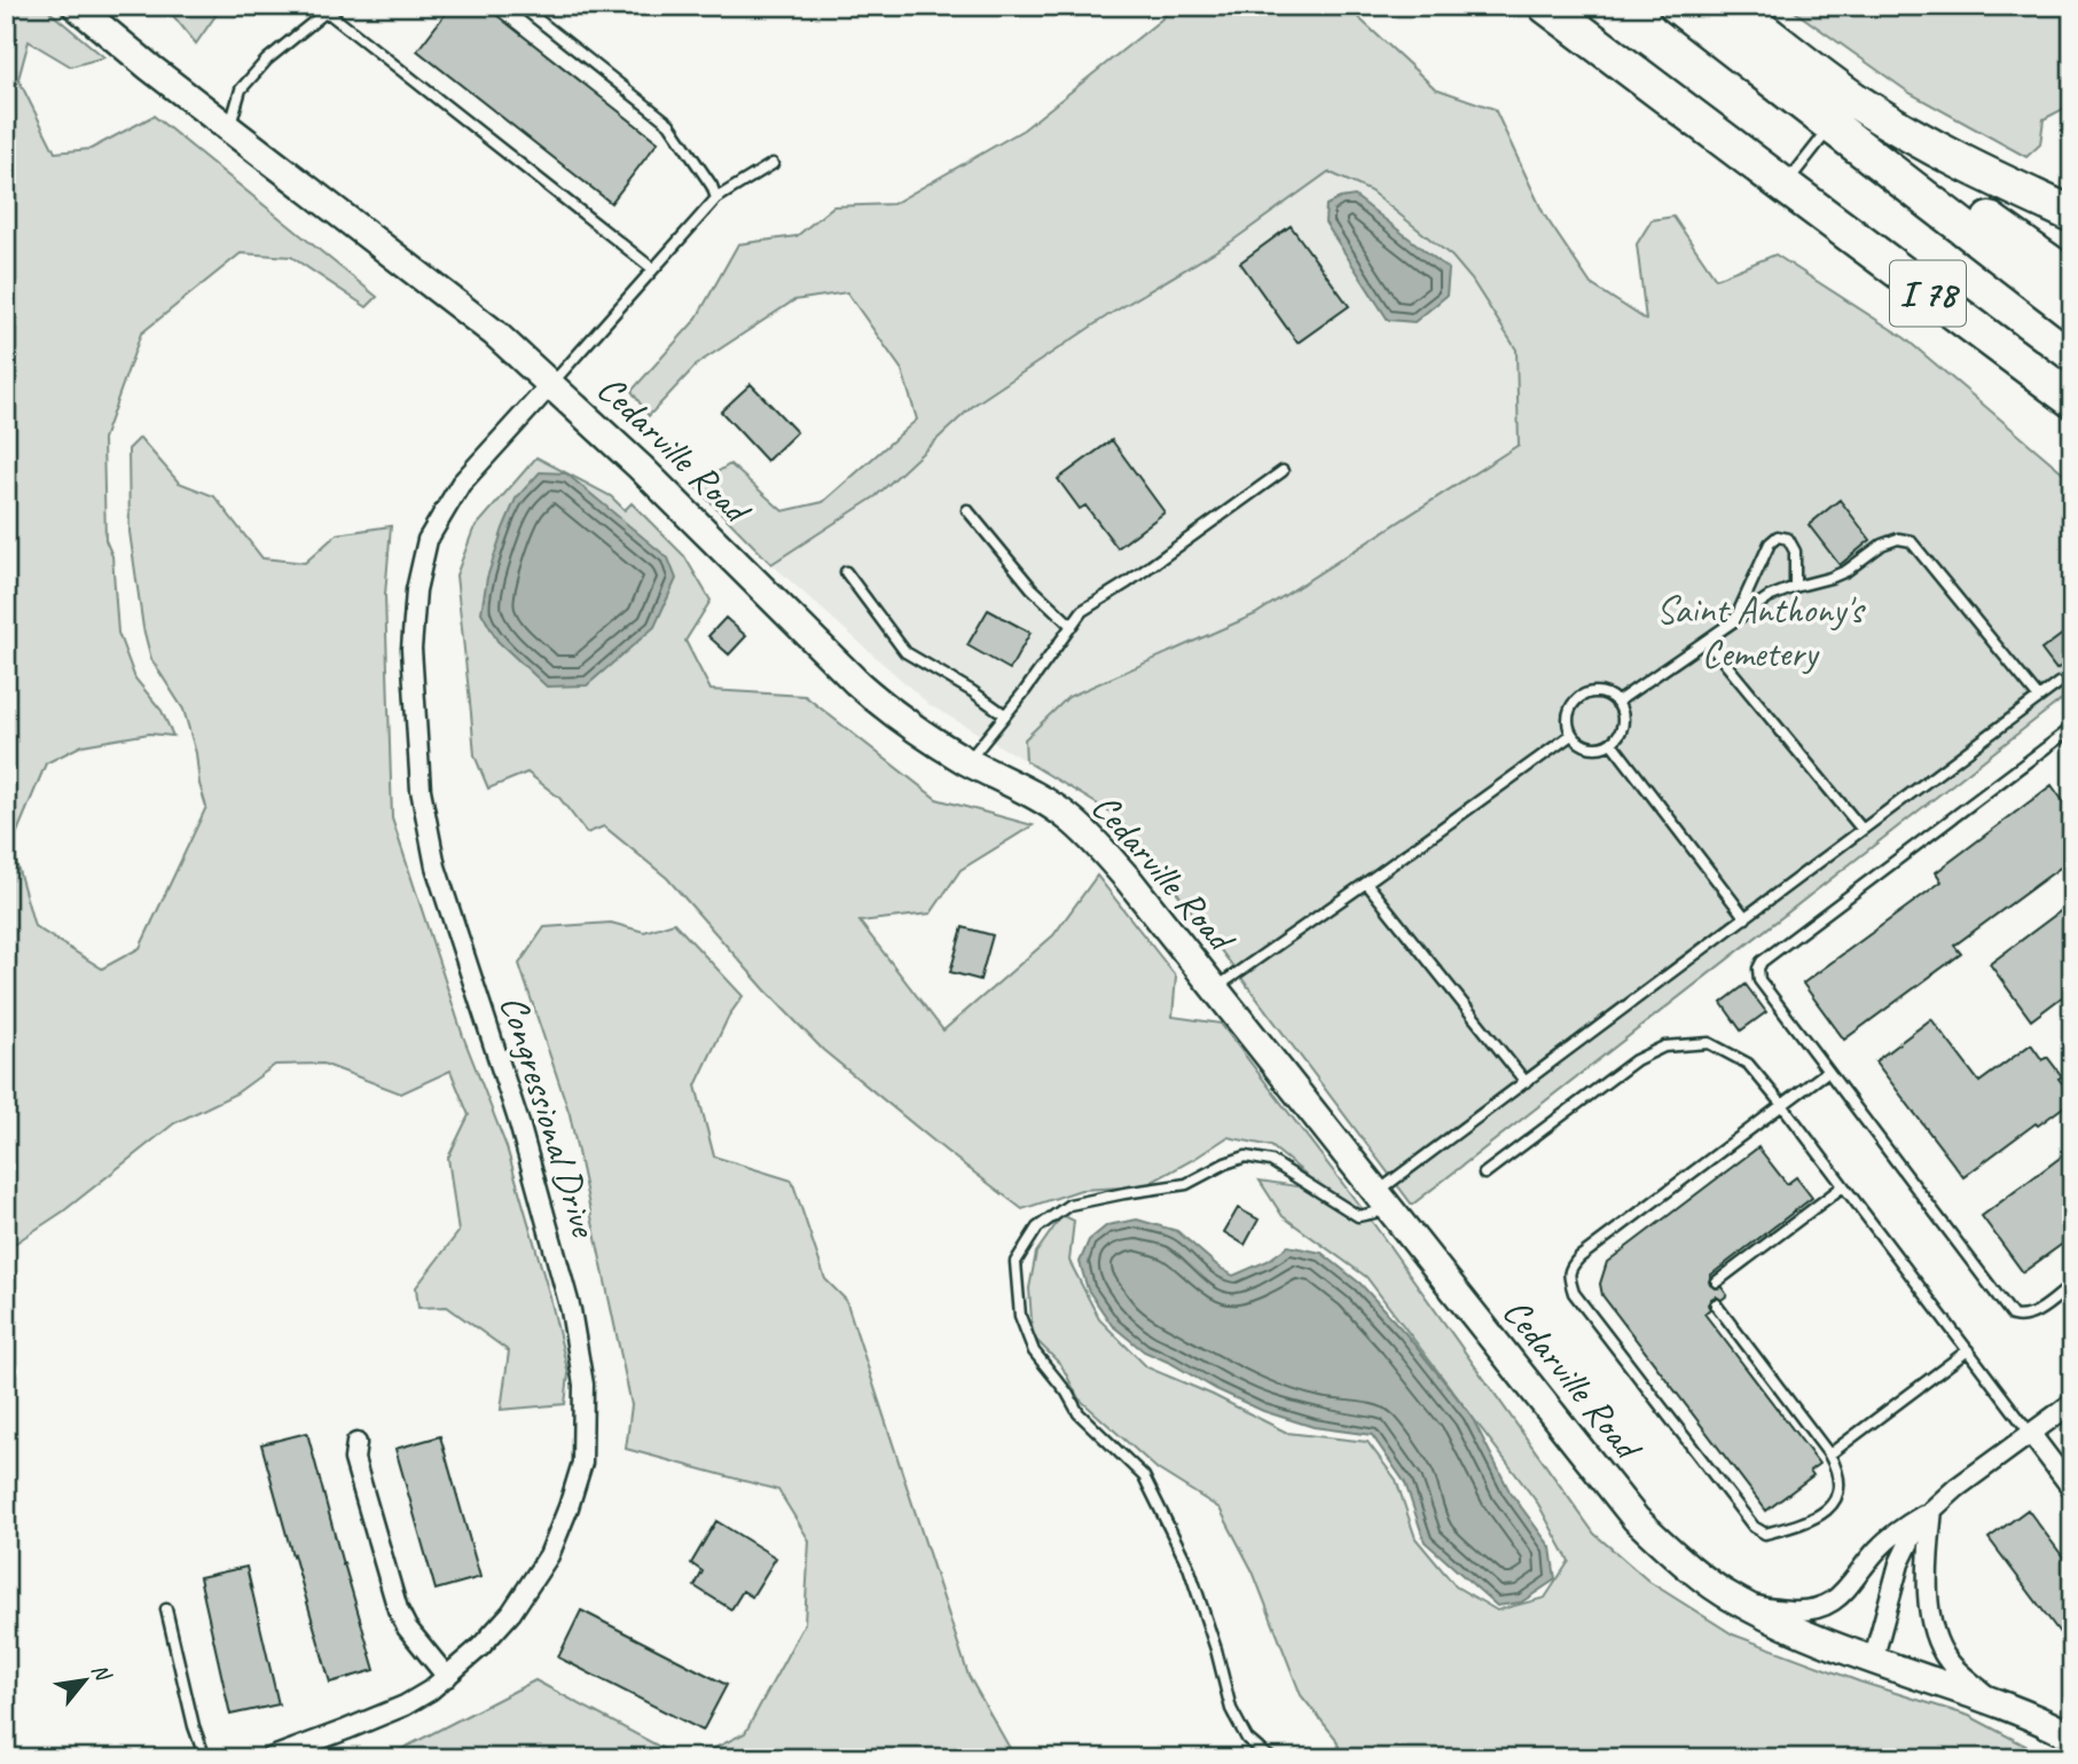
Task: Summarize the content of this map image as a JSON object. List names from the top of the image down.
{
  "streets": {
    "highway": ["I 78"],
    "main road": ["Cedarville Road"],
    "street": ["Congressional Drive"]
  },
  "crossings": [
    ["Cedarville Road", "Congressional Drive"]
  ],
  "parks": ["Saint Anthony's Cemetery"],
  "north": "top right"
}
